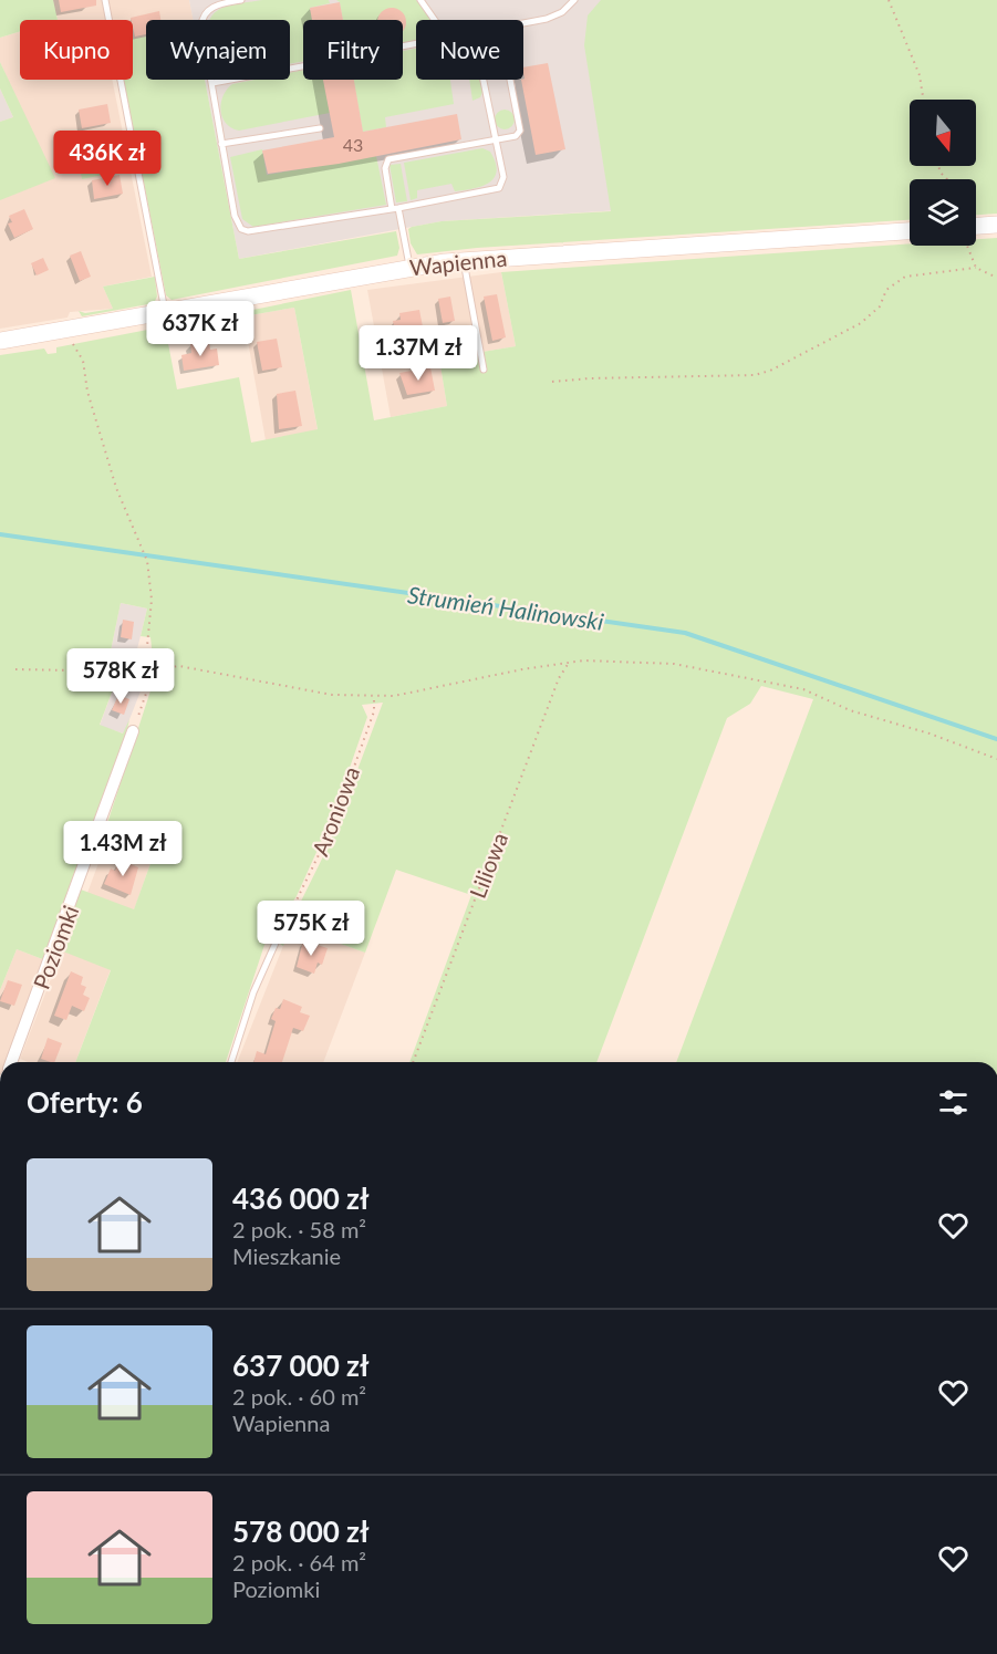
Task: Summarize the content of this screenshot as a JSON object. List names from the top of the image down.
{
  "streets": {
    "street": ["Wapienna", "Poziomki"],
    "path": ["Aroniowa", "Liliowa"]
  },
  "water": ["Strumień Halinowski"],
  "house_numbers": ["43"],
  "north": "bottom",
  "page": {
    "chip": [
      "Kupno",
      "Wynajem",
      "Filtry",
      "Nowe"
    ],
    "price": [
      "436K zł",
      "637K zł",
      "1.37M zł",
      "578K zł",
      "1.43M zł",
      "575K zł"
    ],
    "heading": "Oferty: 6",
    "list": [
      {
        "name": "436 000 zł",
        "note": "2 pok. · 58 m² · Mieszkanie"
      },
      {
        "name": "637 000 zł",
        "note": "2 pok. · 60 m² · Wapienna"
      },
      {
        "name": "578 000 zł",
        "note": "2 pok. · 64 m² · Poziomki"
      }
    ]
  }
}
